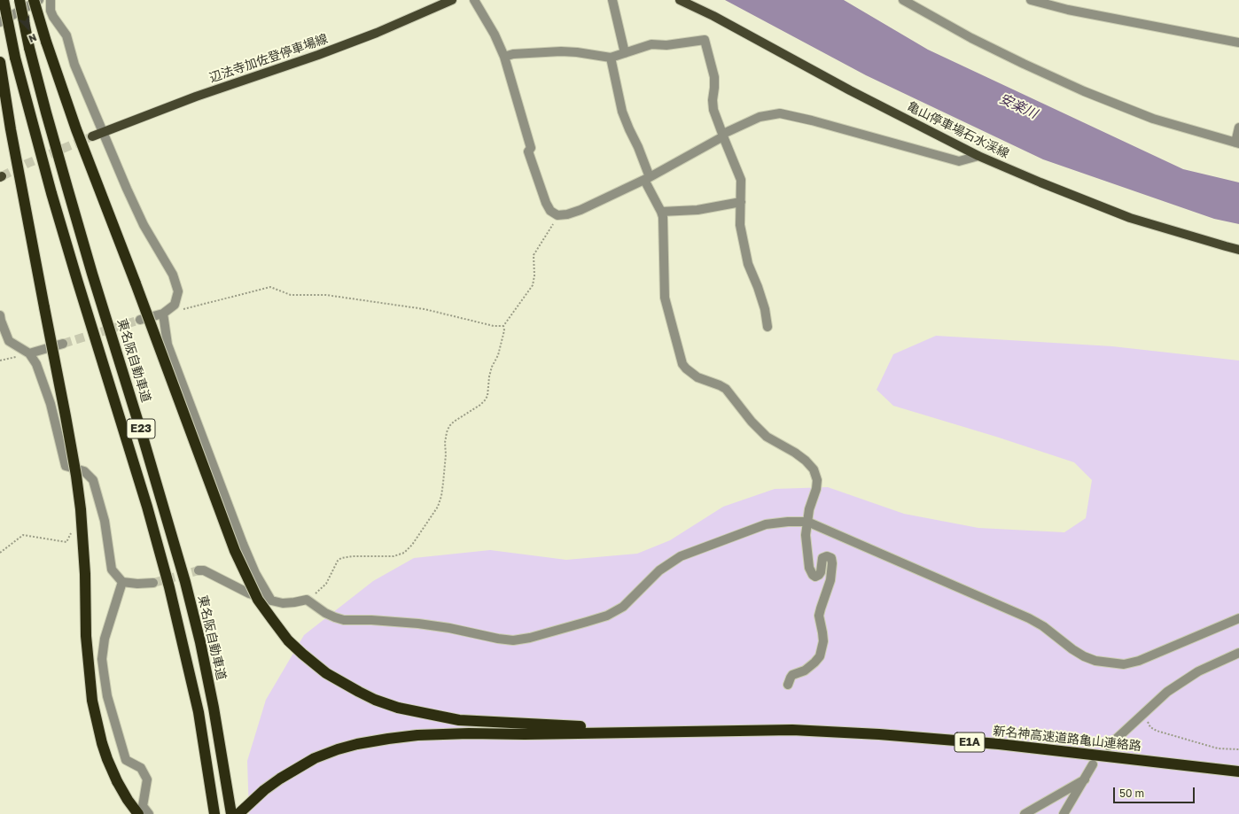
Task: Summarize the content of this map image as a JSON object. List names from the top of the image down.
{
  "streets": {
    "highway": [
      "東名阪自動車道",
      "E23",
      "新名神高速道路亀山連絡路",
      "E1A"
    ],
    "main road": ["辺法寺加佐登停車場線", "亀山停車場石水渓線"]
  },
  "water": ["安楽川"],
  "scale_bar": "50 m",
  "north": "bottom right"
}
